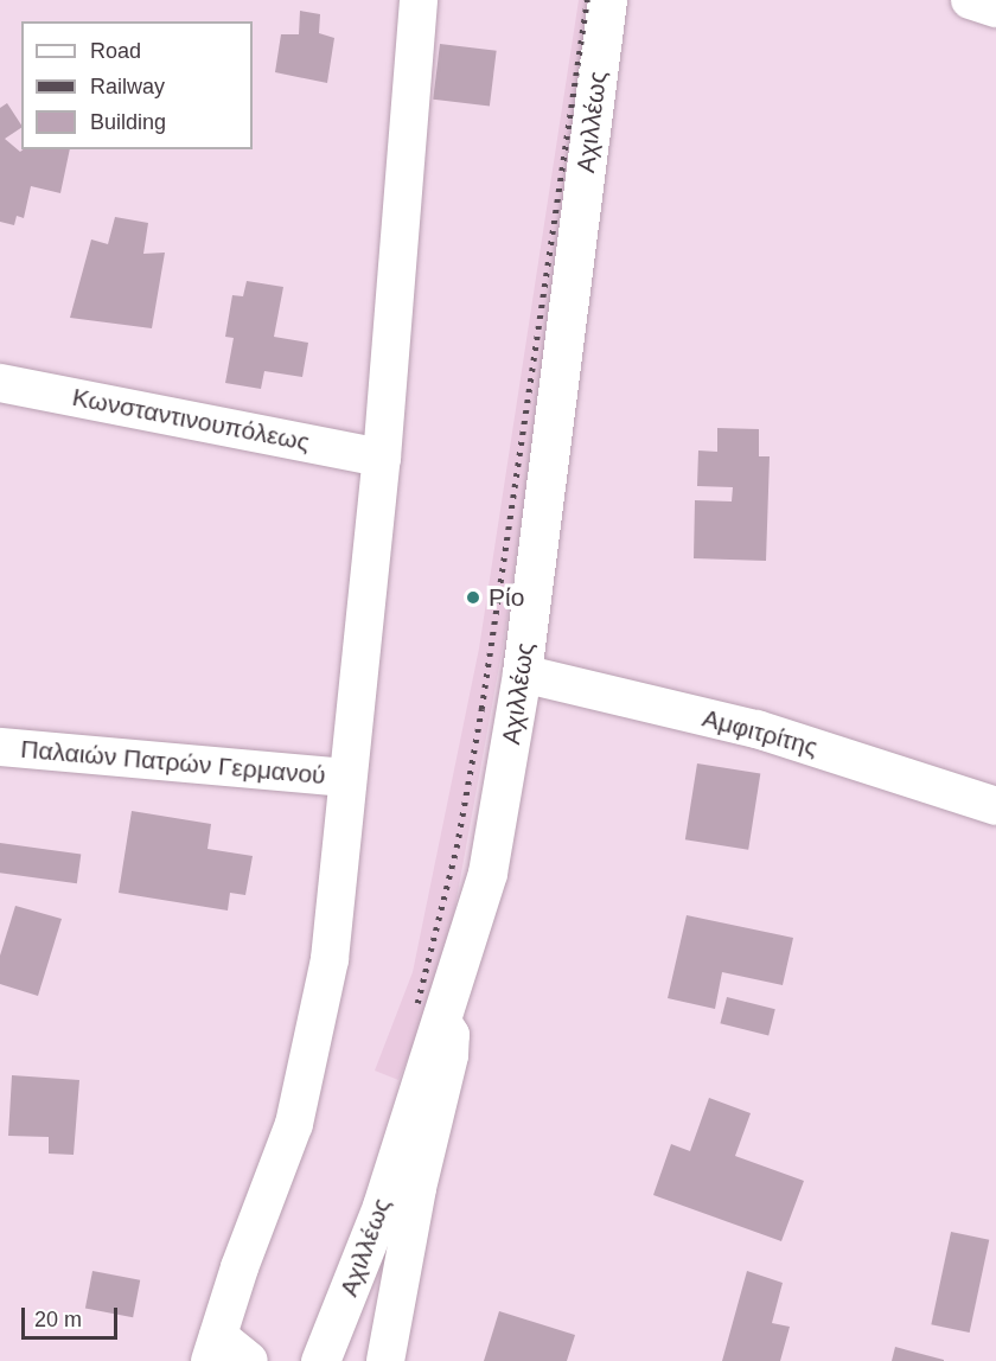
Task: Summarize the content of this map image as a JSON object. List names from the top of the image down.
{
  "streets": {
    "street": [
      "Αχιλλέως",
      "Κωνσταντινουπόλεως",
      "Αμφιτρίτης",
      "Παλαιών Πατρών Γερμανού"
    ]
  },
  "crossings": [
    ["Αχιλλέως", "Αμφιτρίτης"]
  ],
  "places": ["Ρίο"],
  "legend": ["Road", "Railway", "Building"],
  "scale_bar": "20 m"
}
